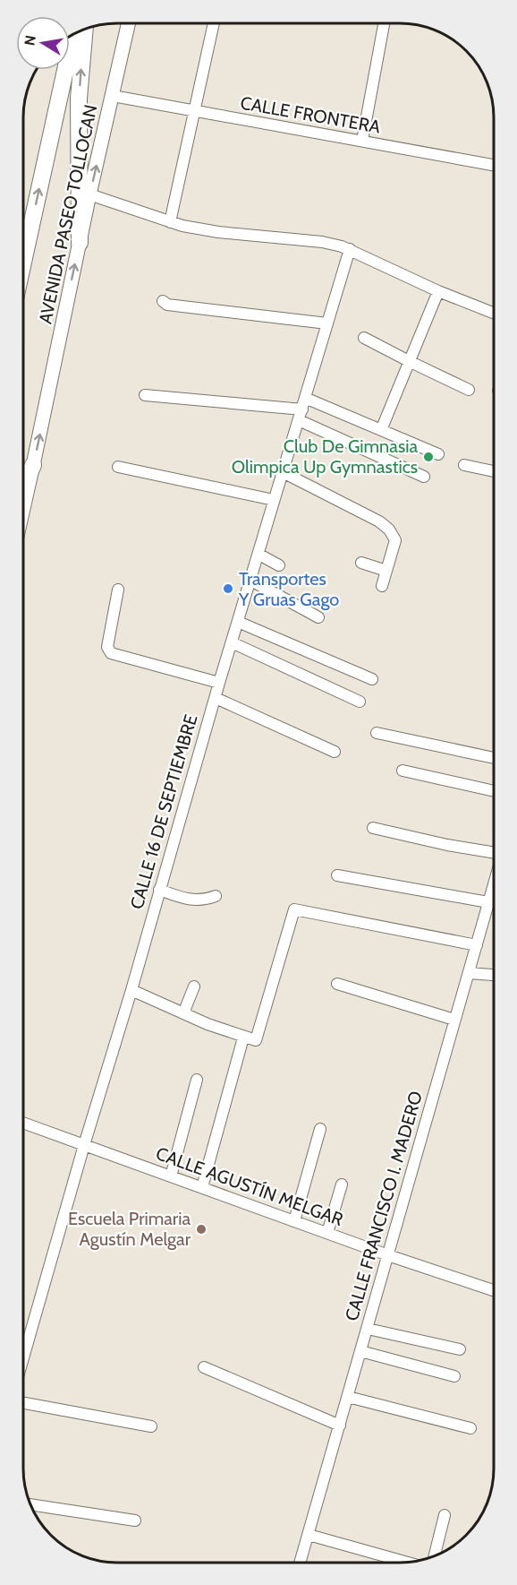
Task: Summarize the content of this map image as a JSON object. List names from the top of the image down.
{
  "streets": {
    "main road": ["AVENIDA PASEO TOLLOCAN"],
    "street": [
      "CALLE FRONTERA",
      "CALLE 16 DE SEPTIEMBRE",
      "CALLE AGUSTÍN MELGAR",
      "CALLE FRANCISCO I. MADERO"
    ]
  },
  "crossings": [
    ["CALLE FRONTERA", "AVENIDA PASEO TOLLOCAN"],
    ["CALLE 16 DE SEPTIEMBRE", "CALLE AGUSTÍN MELGAR"],
    ["CALLE AGUSTÍN MELGAR", "CALLE FRANCISCO I. MADERO"]
  ],
  "one_way": ["AVENIDA PASEO TOLLOCAN"],
  "places": ["Club De Gimnasia Olimpica Up Gymnastics", "Transportes Y Gruas Gago", "Escuela Primaria Agustín Melgar"],
  "north": "left"
}
